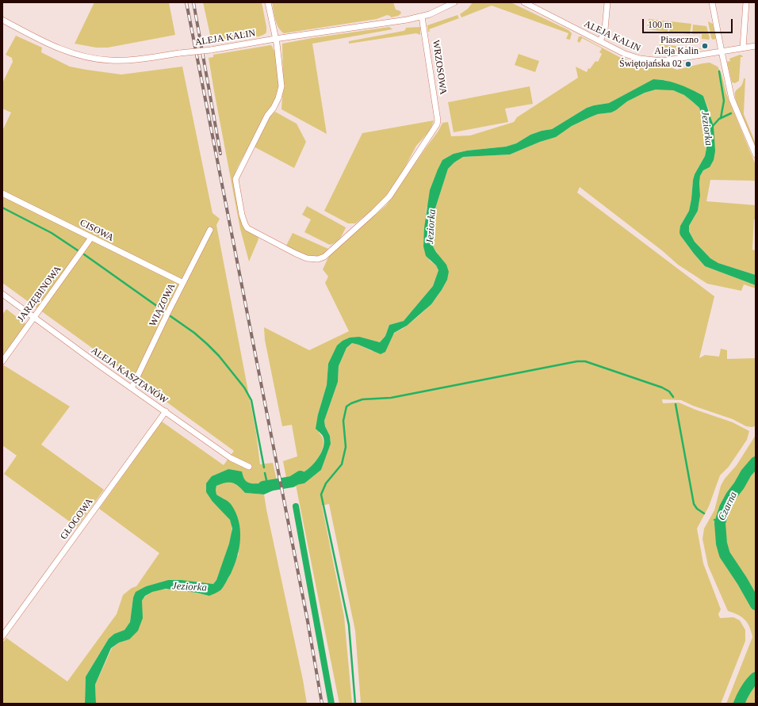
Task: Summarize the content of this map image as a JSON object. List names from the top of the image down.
{
  "streets": {
    "street": [
      "ALEJA KALIN",
      "WRZOSOWA",
      "CISOWA",
      "JARZĘBINOWA",
      "WIĄZOWA",
      "ALEJA KASZTANÓW",
      "GŁOGOWA"
    ]
  },
  "crossings": [
    ["ALEJA KALIN", "WRZOSOWA"],
    ["CISOWA", "JARZĘBINOWA"],
    ["CISOWA", "WIĄZOWA"],
    ["JARZĘBINOWA", "ALEJA KASZTANÓW"],
    ["WIĄZOWA", "ALEJA KASZTANÓW"],
    ["ALEJA KASZTANÓW", "GŁOGOWA"]
  ],
  "water": ["Jeziorka", "Czarna"],
  "places": ["Piaseczno Aleja Kalin", "Świętojańska 02"],
  "scale_bar": "100 m"
}
